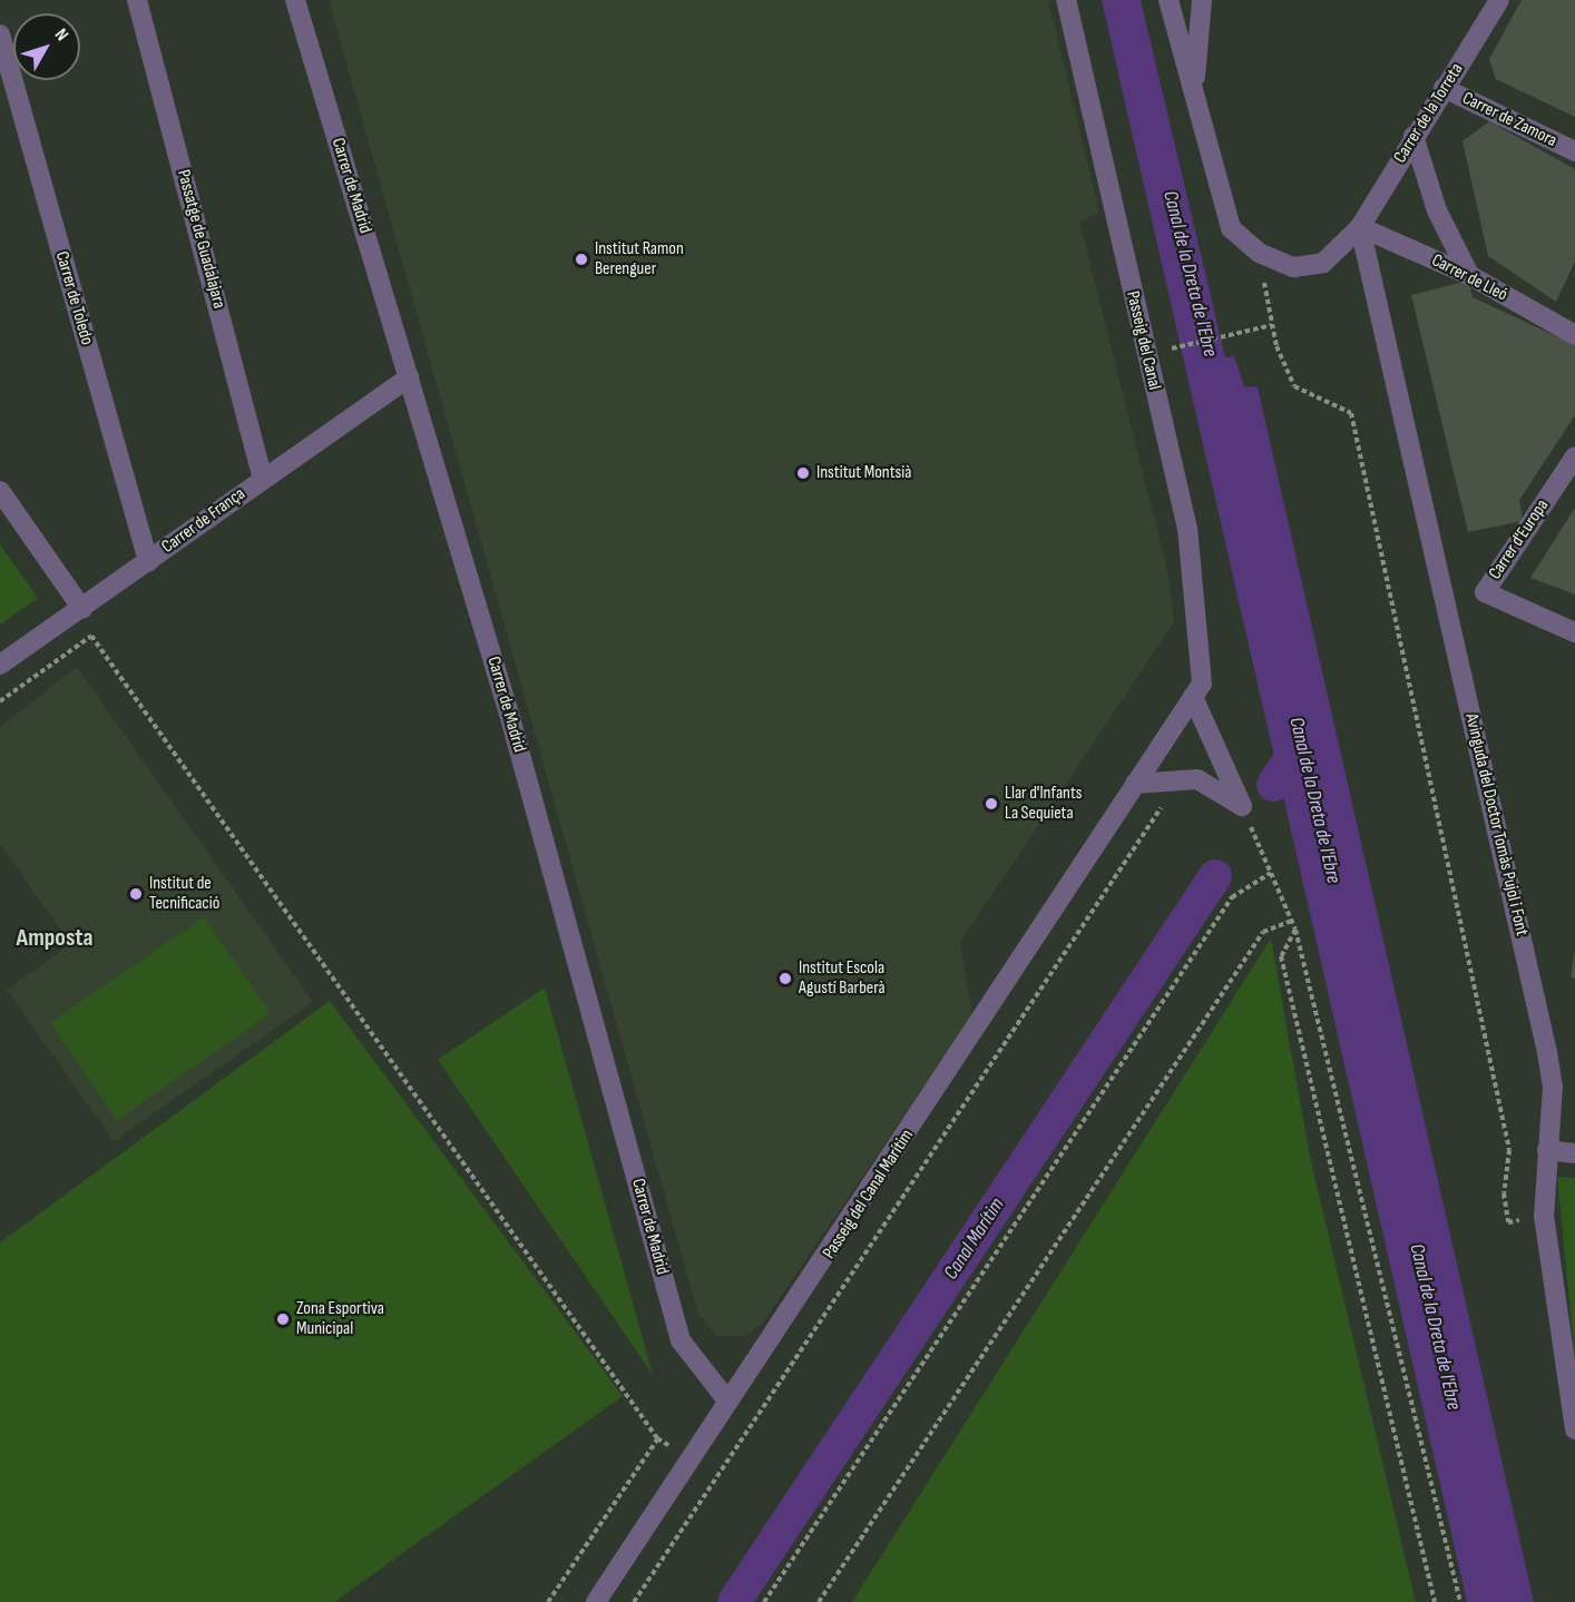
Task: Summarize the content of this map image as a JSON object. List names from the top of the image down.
{
  "streets": {
    "street": [
      "Carrer de la Torreta",
      "Carrer de Zamora",
      "Carrer de Madrid",
      "Passatge de Guadalajara",
      "Carrer de Lleó",
      "Carrer de Toledo",
      "Passeig del Canal",
      "Carrer de França",
      "Carrer d'Europa",
      "Avinguda del Doctor Tomàs Pujol i Font",
      "Passeig del Canal Marítim"
    ]
  },
  "crossings": [
    ["Carrer de la Torreta", "Carrer de Zamora"],
    ["Carrer de la Torreta", "Carrer de Lleó"],
    ["Carrer de la Torreta", "Avinguda del Doctor Tomàs Pujol i Font"],
    ["Carrer de Madrid", "Carrer de França"],
    ["Carrer de Madrid", "Passeig del Canal Marítim"],
    ["Passatge de Guadalajara", "Carrer de França"],
    ["Carrer de Lleó", "Avinguda del Doctor Tomàs Pujol i Font"],
    ["Carrer de Toledo", "Carrer de França"],
    ["Passeig del Canal", "Passeig del Canal Marítim"],
    ["Carrer d'Europa", "Avinguda del Doctor Tomàs Pujol i Font"]
  ],
  "districts": ["Amposta"],
  "water": ["Canal de la Dreta de l'Ebre", "Canal Marítim"],
  "places": [
    "Institut Ramon Berenguer",
    "Institut Montsià",
    "Llar d'Infants La Sequieta",
    "Institut de Tecnificació",
    "Institut Escola Agustí Barberà",
    "Zona Esportiva Municipal"
  ],
  "north": "top right"
}
